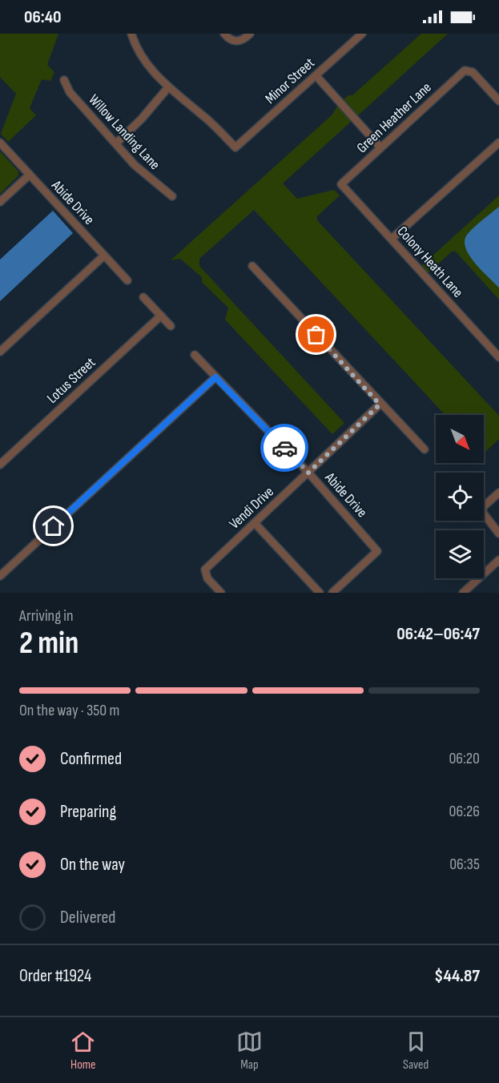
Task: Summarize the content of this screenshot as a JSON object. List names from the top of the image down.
{
  "streets": {
    "street": [
      "Minor Street",
      "Green Heather Lane",
      "Willow Landing Lane",
      "Abide Drive",
      "Colony Heath Lane",
      "Lotus Street",
      "Vendi Drive"
    ]
  },
  "crossings": [
    ["Green Heather Lane", "Colony Heath Lane"],
    ["Abide Drive", "Vendi Drive"]
  ],
  "north": "bottom right",
  "page": {
    "status": "06:40",
    "heading": ["2 min", "Arriving in", "06:42–06:47"],
    "panel": ["Order #1924", "$44.87"],
    "bar": "On the way · 350 m",
    "list": [
      ["Confirmed", "06:20"],
      ["Preparing", "06:26"],
      ["On the way", "06:35"],
      "Delivered"
    ],
    "tabs": ["Home", "Map", "Saved"]
  }
}
